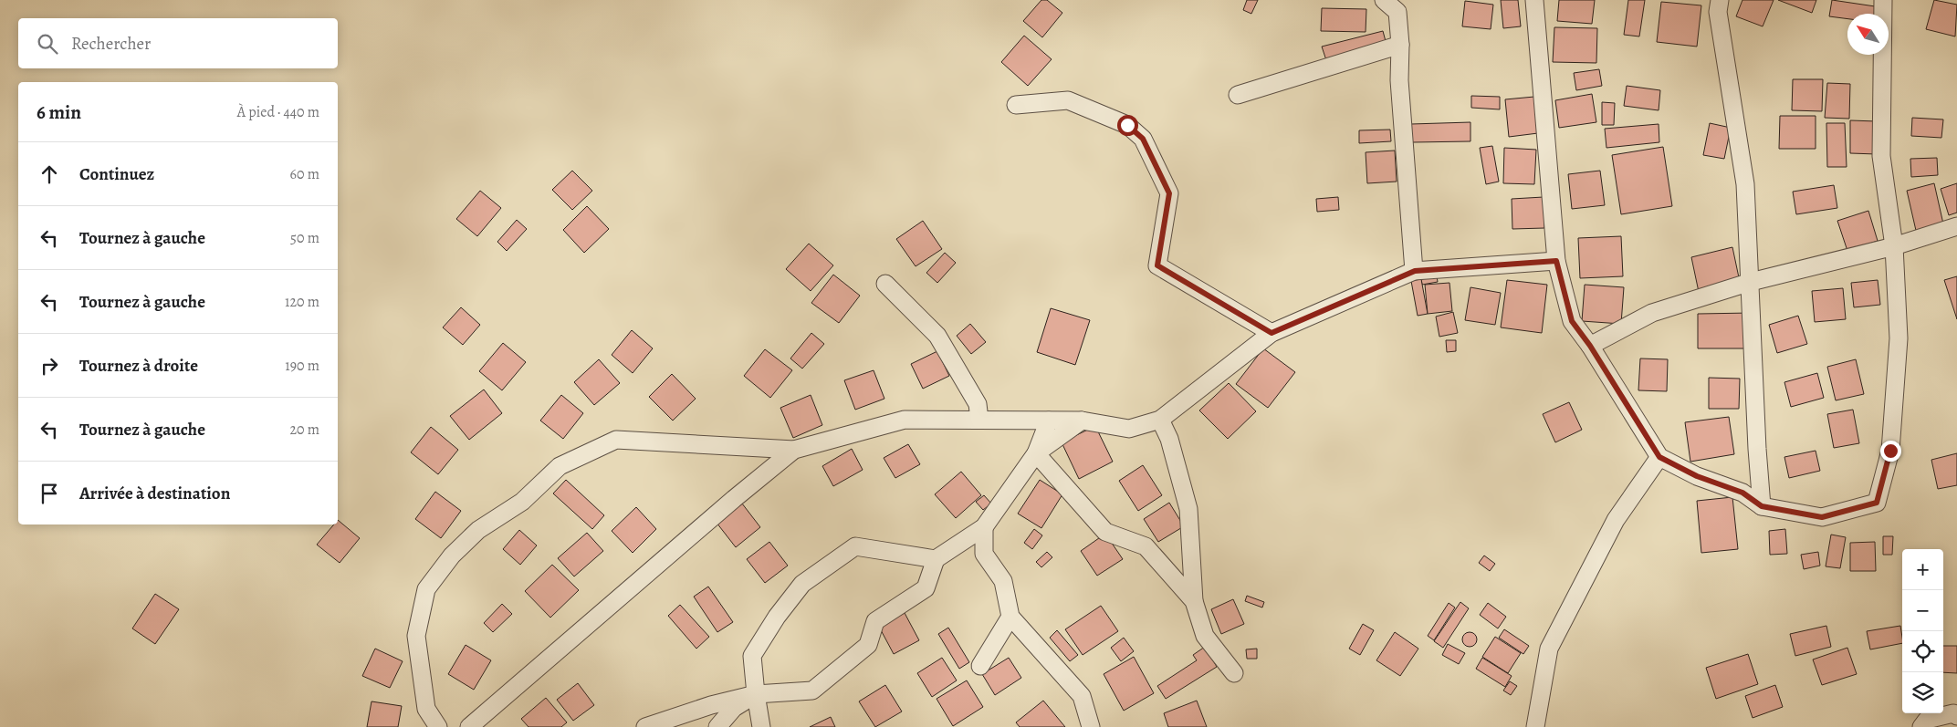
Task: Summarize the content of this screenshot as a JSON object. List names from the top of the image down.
{
  "north": "top left",
  "page": {
    "search": "Rechercher",
    "heading": ["6 min", "À pied · 440 m"],
    "list": [
      ["Continuez", "60 m"],
      ["Tournez à gauche", "50 m"],
      ["Tournez à gauche", "120 m"],
      ["Tournez à droite", "190 m"],
      ["Tournez à gauche", "20 m"],
      "Arrivée à destination"
    ],
    "map_buttons": ["+", "−"]
  }
}
